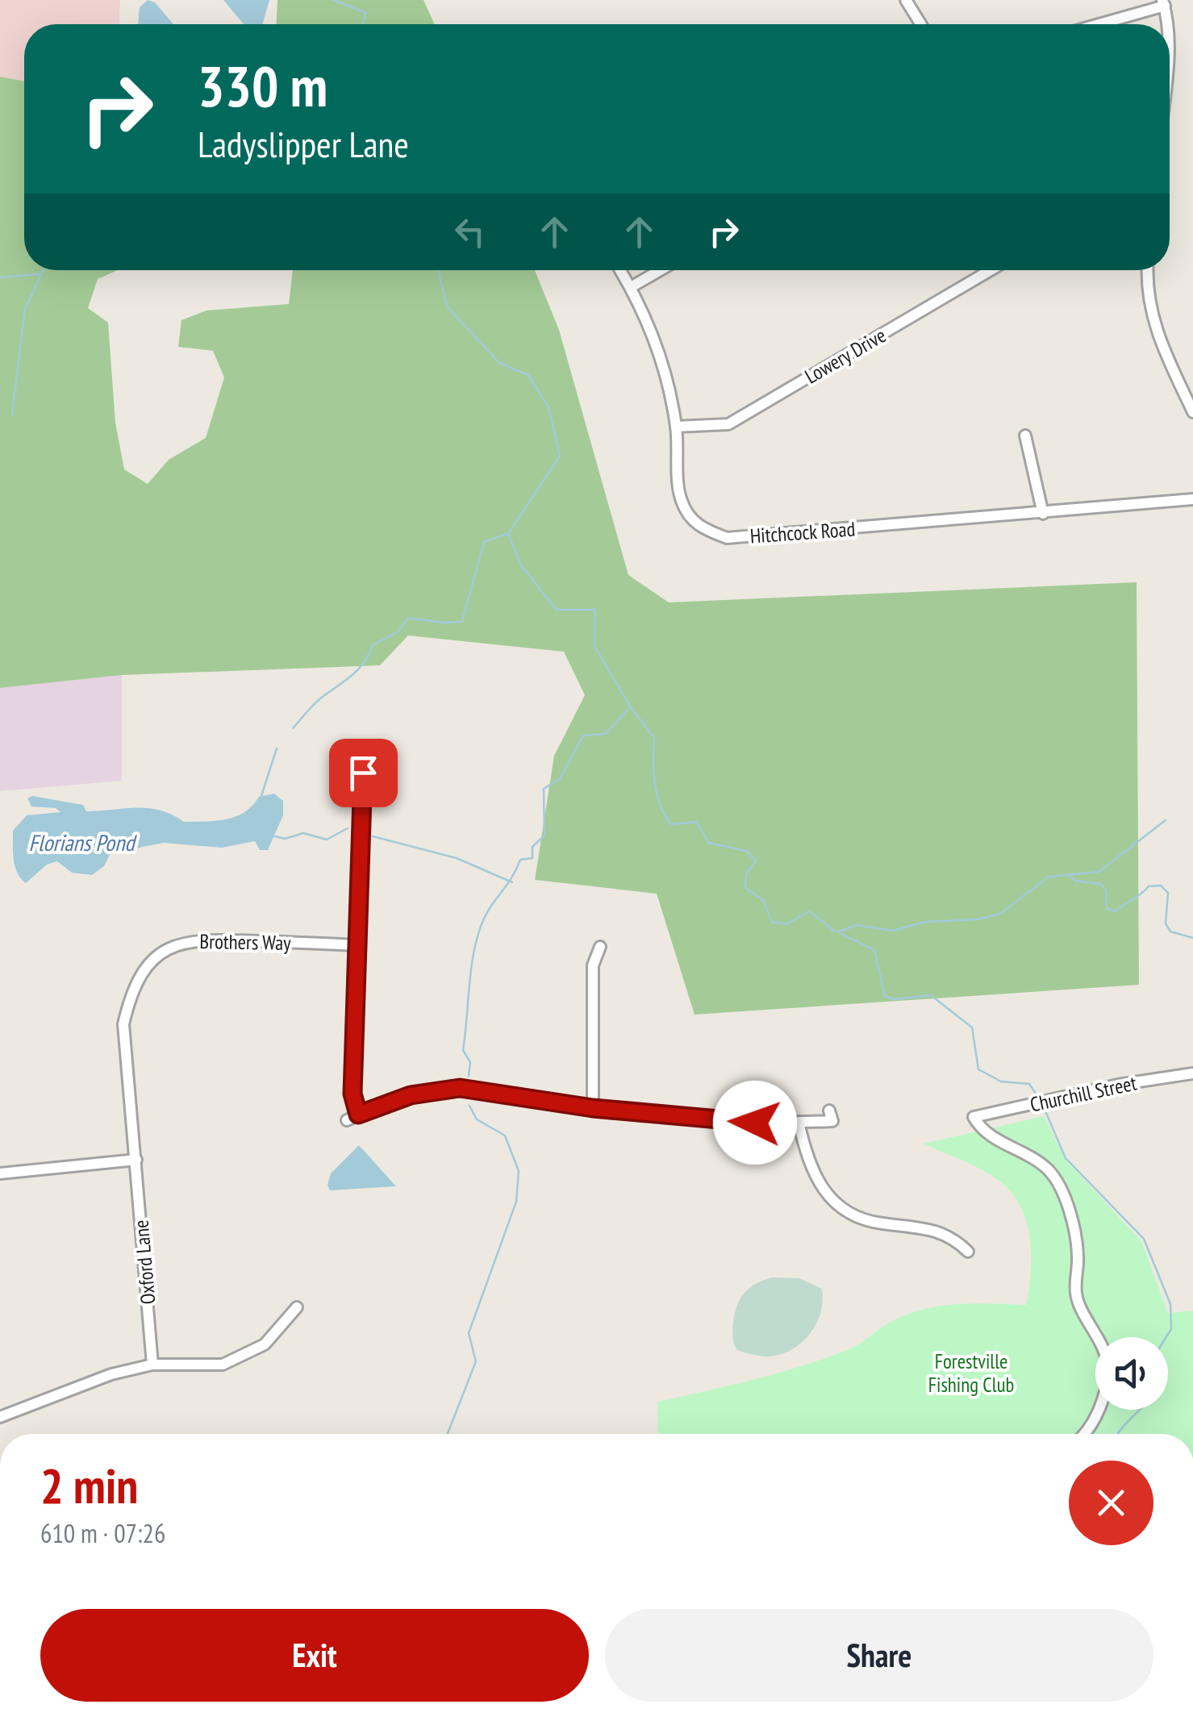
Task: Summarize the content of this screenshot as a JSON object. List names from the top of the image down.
{
  "streets": {
    "street": [
      "Lowery Drive",
      "Hitchcock Road",
      "Brothers Way",
      "Churchill Street",
      "Oxford Lane"
    ]
  },
  "crossings": [
    ["Lowery Drive", "Hitchcock Road"],
    ["Brothers Way", "Oxford Lane"]
  ],
  "water": ["Florians Pond"],
  "parks": ["Forestville Fishing Club"],
  "page": {
    "turn": ["330 m", "Ladyslipper Lane"],
    "heading": ["2 min", "610 m · 07:26"],
    "buttons": ["Exit", "Share"]
  }
}
